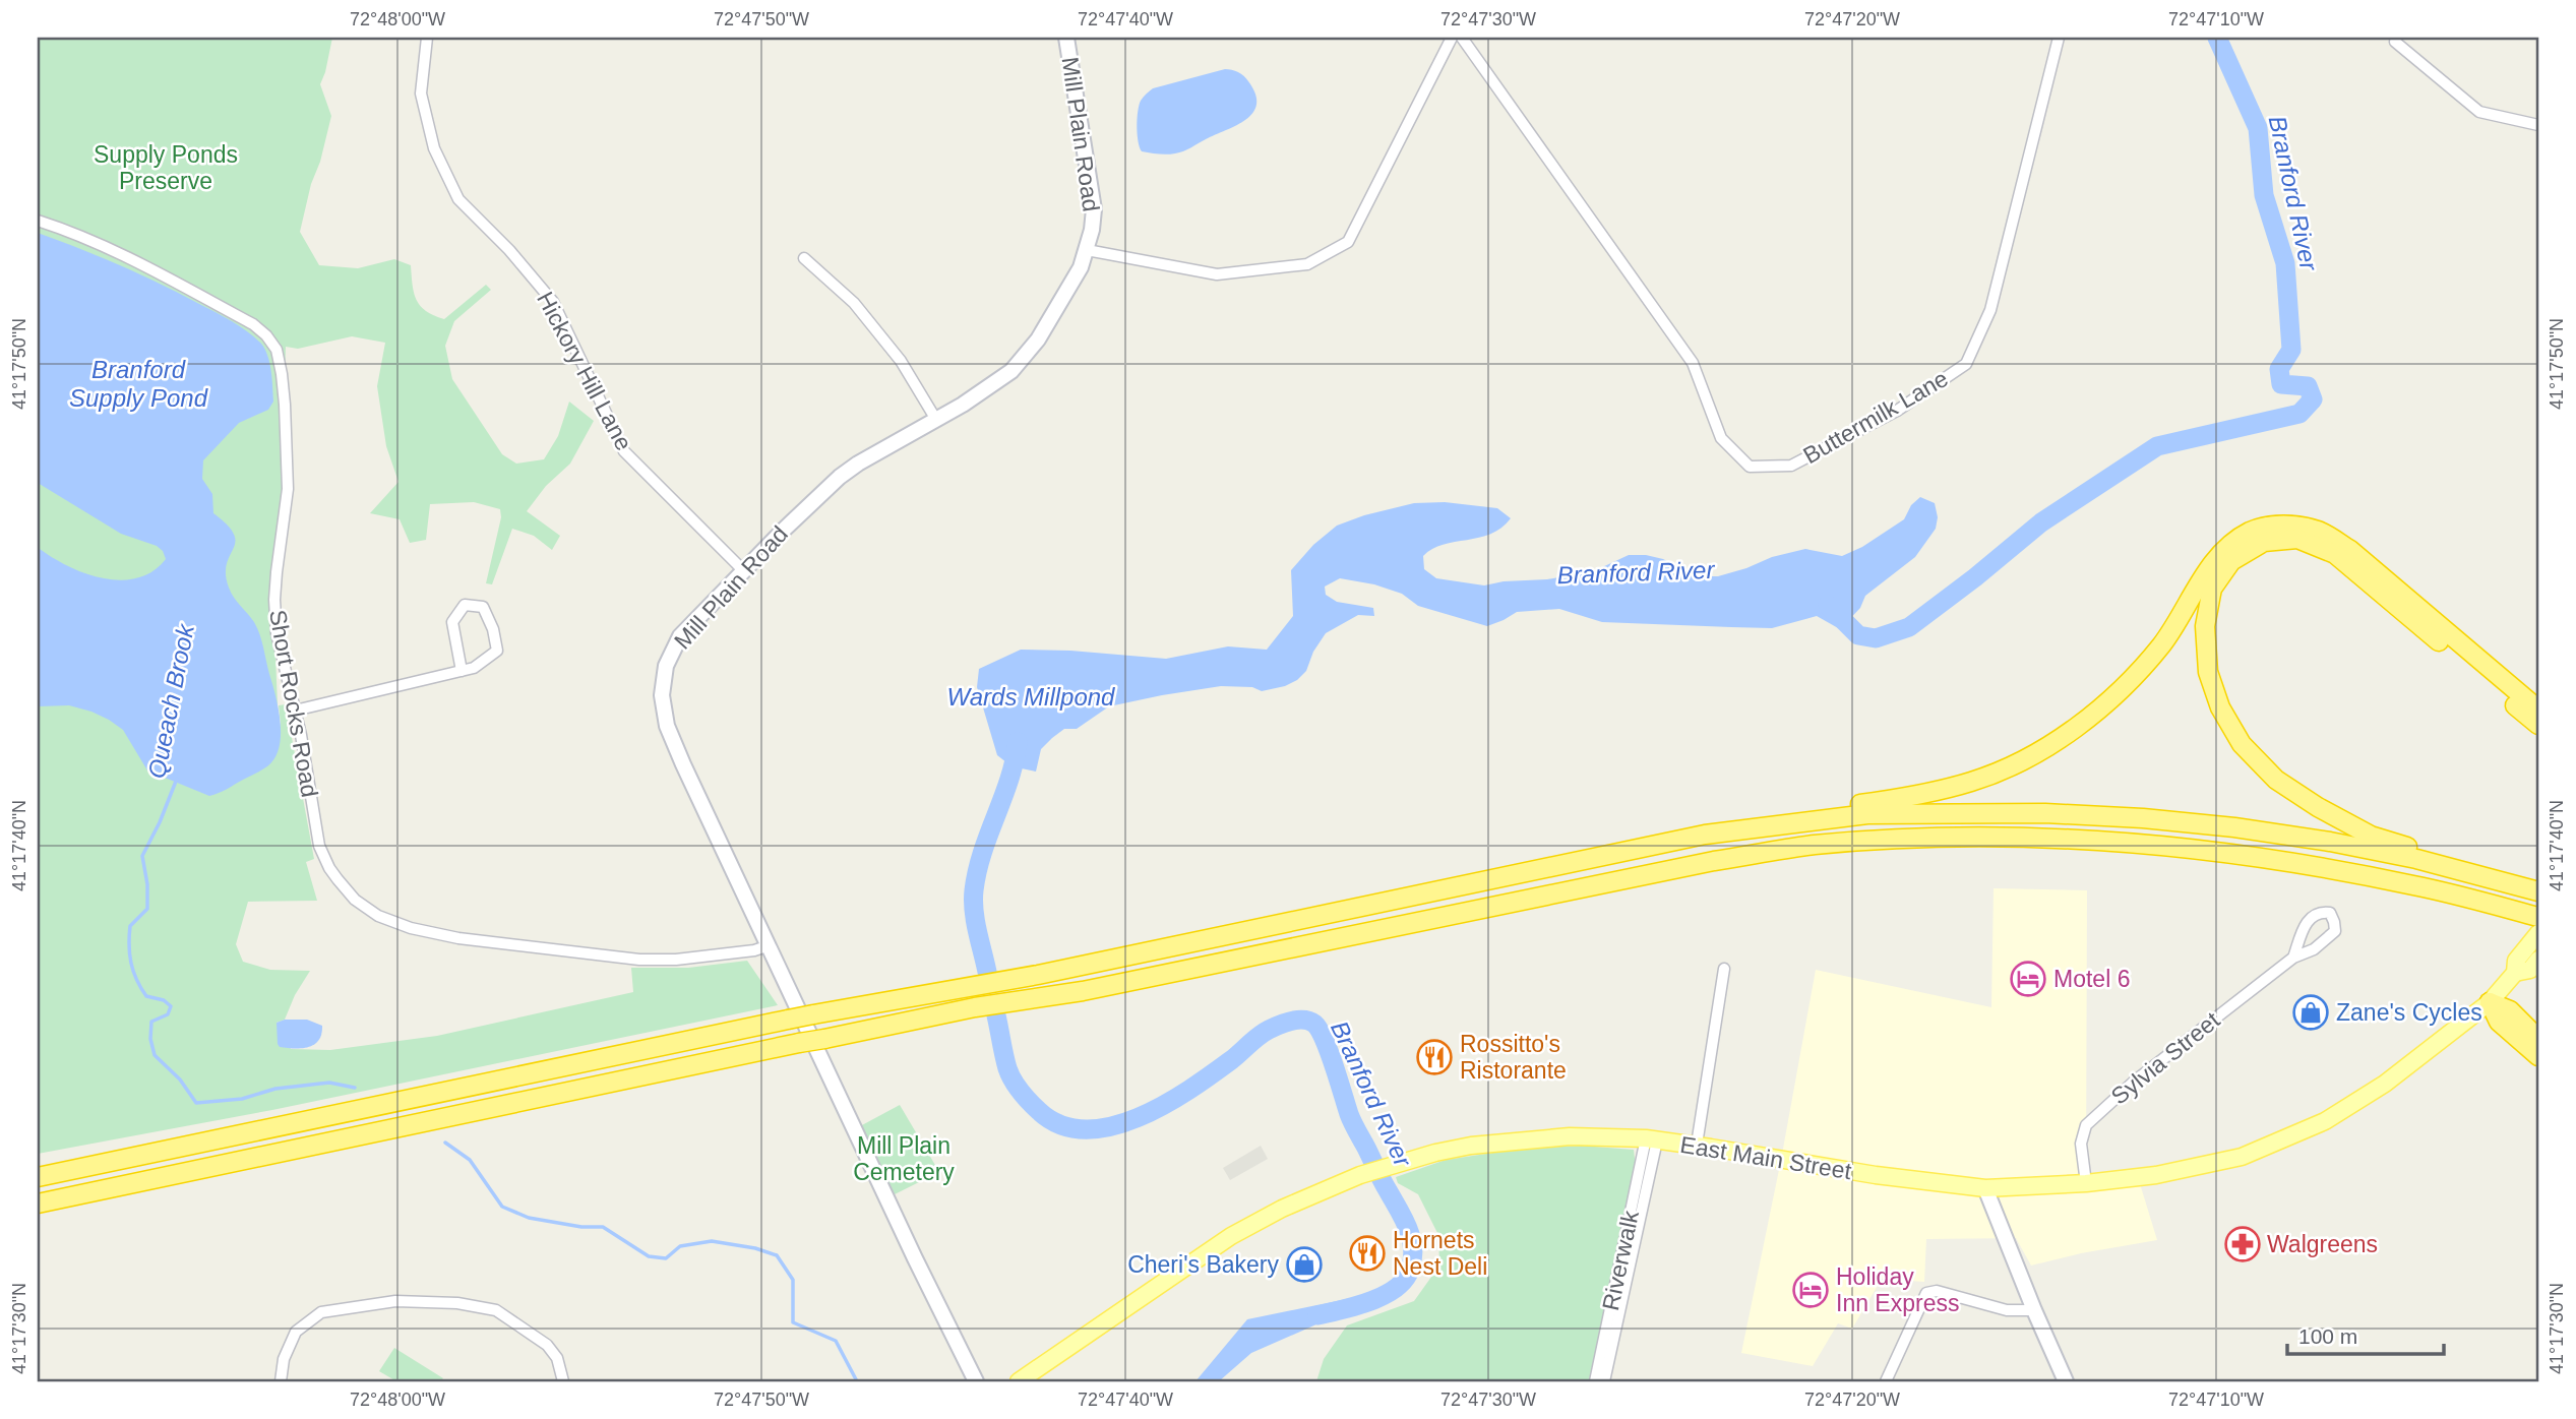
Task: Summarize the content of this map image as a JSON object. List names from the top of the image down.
{
  "streets": {
    "main road": ["East Main Street"],
    "street": [
      "Mill Plain Road",
      "Hickory Hill Lane",
      "Buttermilk Lane",
      "Short Rocks Road",
      "Sylvia Street",
      "Riverwalk"
    ]
  },
  "crossings": [
    ["Mill Plain Road", "Hickory Hill Lane"],
    ["Mill Plain Road", "Short Rocks Road"],
    ["Sylvia Street", "East Main Street"],
    ["East Main Street", "Riverwalk"]
  ],
  "water": [
    "Branford River",
    "Branford Supply Pond",
    "Wards Millpond",
    "Queach Brook"
  ],
  "parks": ["Supply Ponds Preserve", "Mill Plain Cemetery"],
  "places": {
    "hotel": ["Motel 6", "Holiday Inn Express"],
    "shop": ["Zane's Cycles", "Cheri's Bakery"],
    "restaurant": ["Rossitto's Ristorante", "Hornets Nest Deli"],
    "pharmacy": ["Walgreens"]
  },
  "scale_bar": "100 m",
  "coordinates": [
    "72°48'00\"W",
    "72°47'50\"W",
    "72°47'40\"W",
    "72°47'30\"W",
    "72°47'20\"W",
    "72°47'10\"W",
    "41°17'50\"N",
    "41°17'40\"N",
    "41°17'30\"N"
  ]
}
